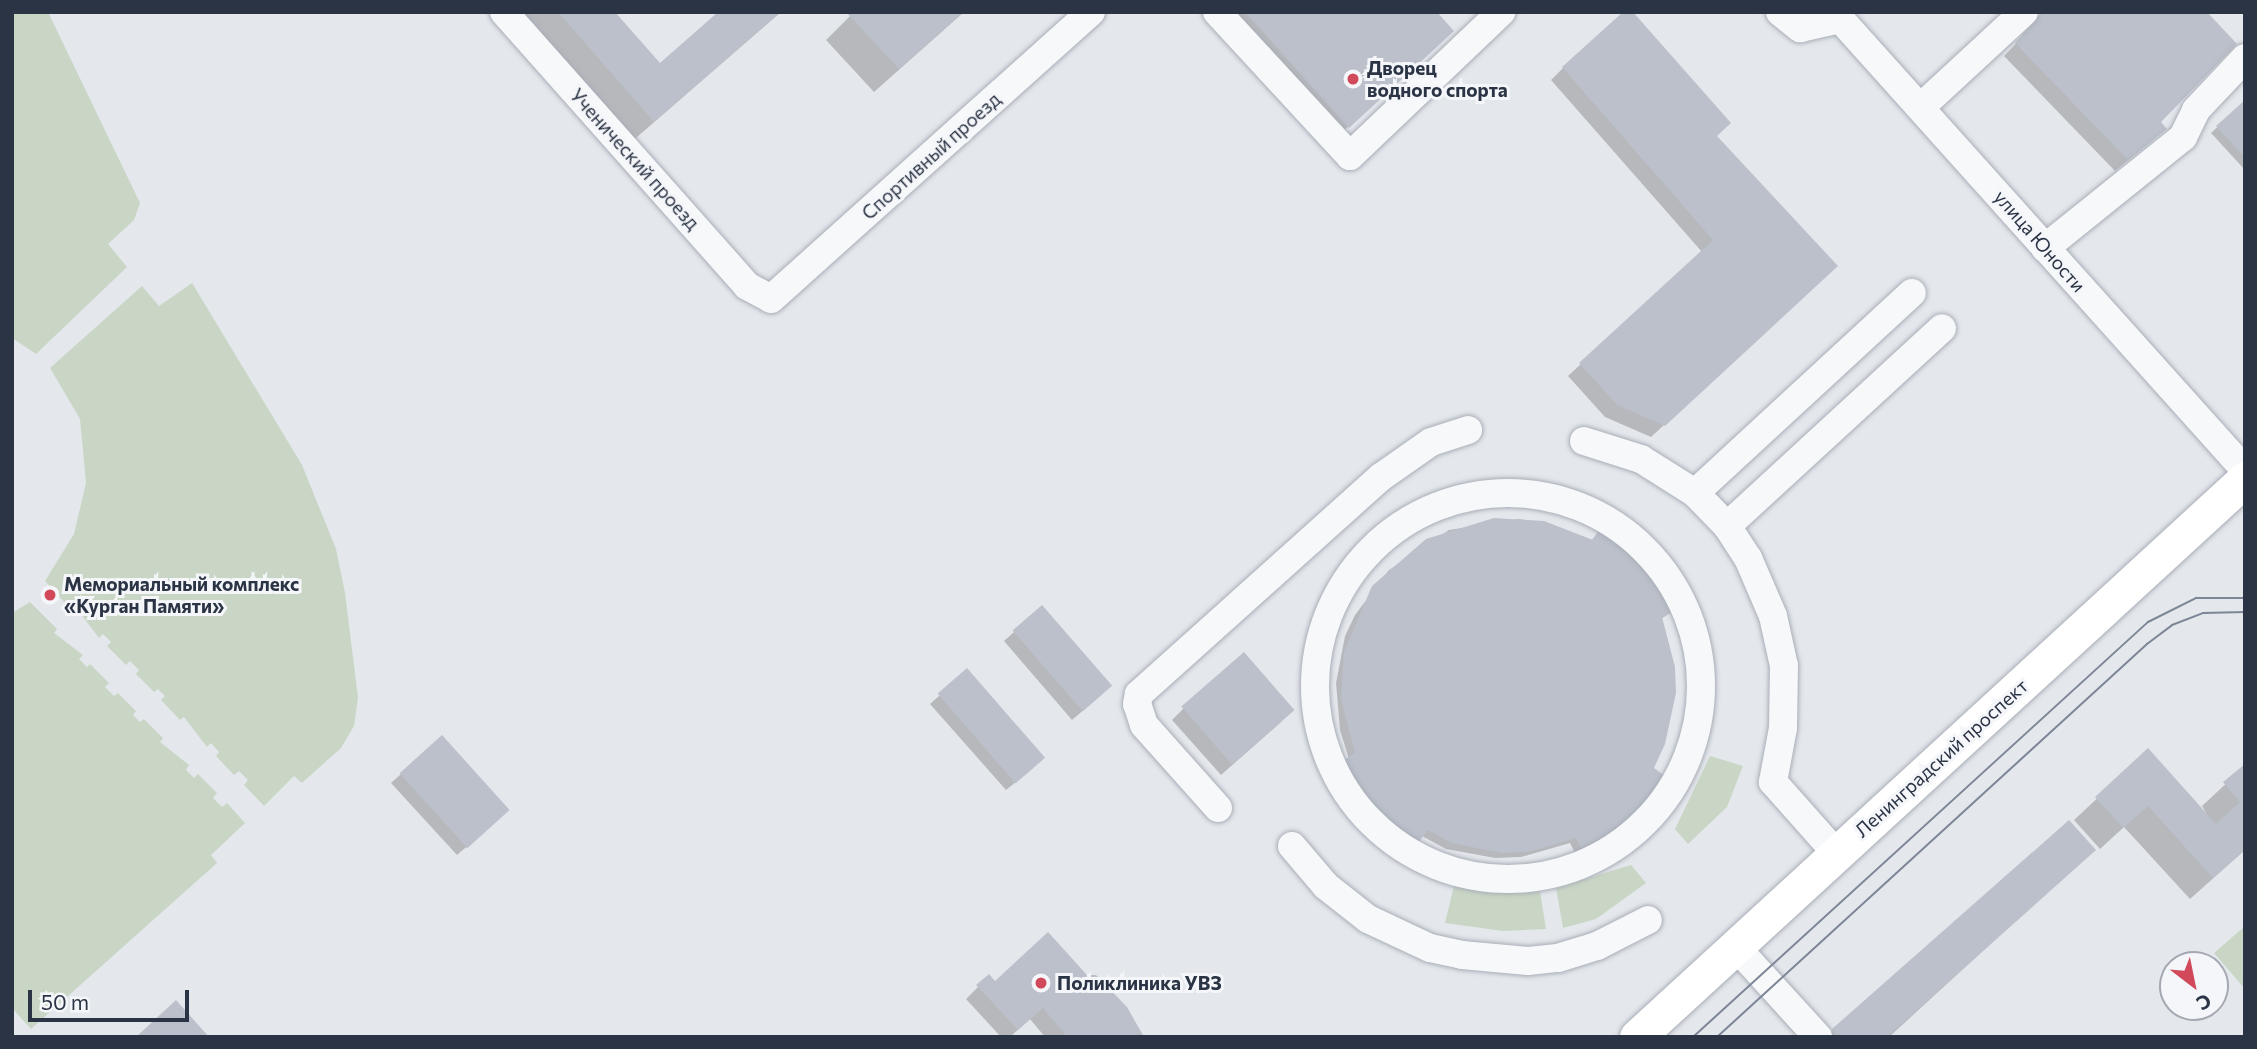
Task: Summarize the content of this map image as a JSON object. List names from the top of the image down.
{
  "streets": {
    "main road": ["Ленинградский проспект"],
    "street": ["Спортивный проезд", "Ученический проезд", "улица Юности"]
  },
  "crossings": [
    ["Спортивный проезд", "Ученический проезд"]
  ],
  "places": ["Дворец водного спорта", "Мемориальный комплекс «Курган Памяти»", "Поликлиника УВЗ"],
  "scale_bar": "50 m",
  "north": "bottom right"
}
